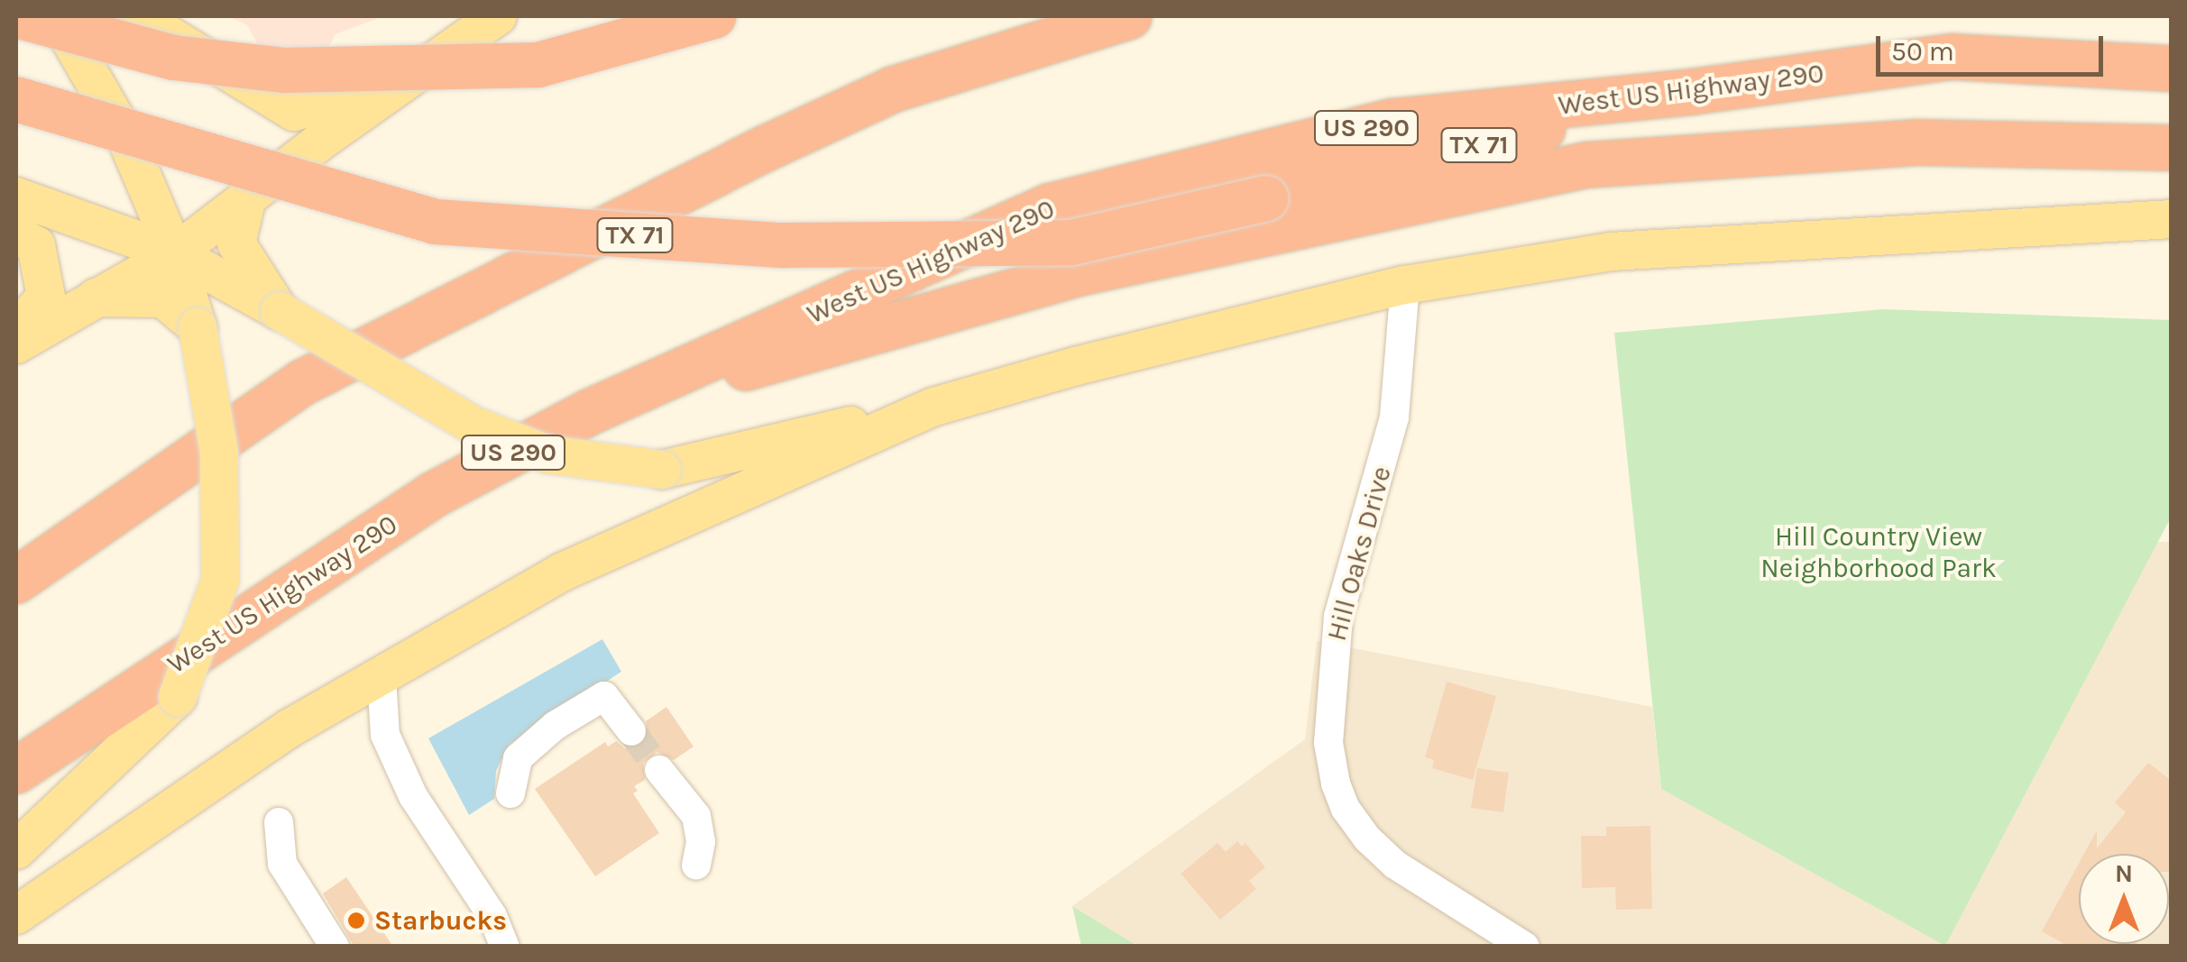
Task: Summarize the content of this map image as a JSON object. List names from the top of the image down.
{
  "streets": {
    "highway": ["West US Highway 290", "US 290", "TX 71"],
    "street": ["Hill Oaks Drive"]
  },
  "crossings": [
    ["West US Highway 290", "TX 71"]
  ],
  "parks": ["Hill Country View Neighborhood Park"],
  "places": ["Starbucks"],
  "scale_bar": "50 m",
  "north": "top"
}
